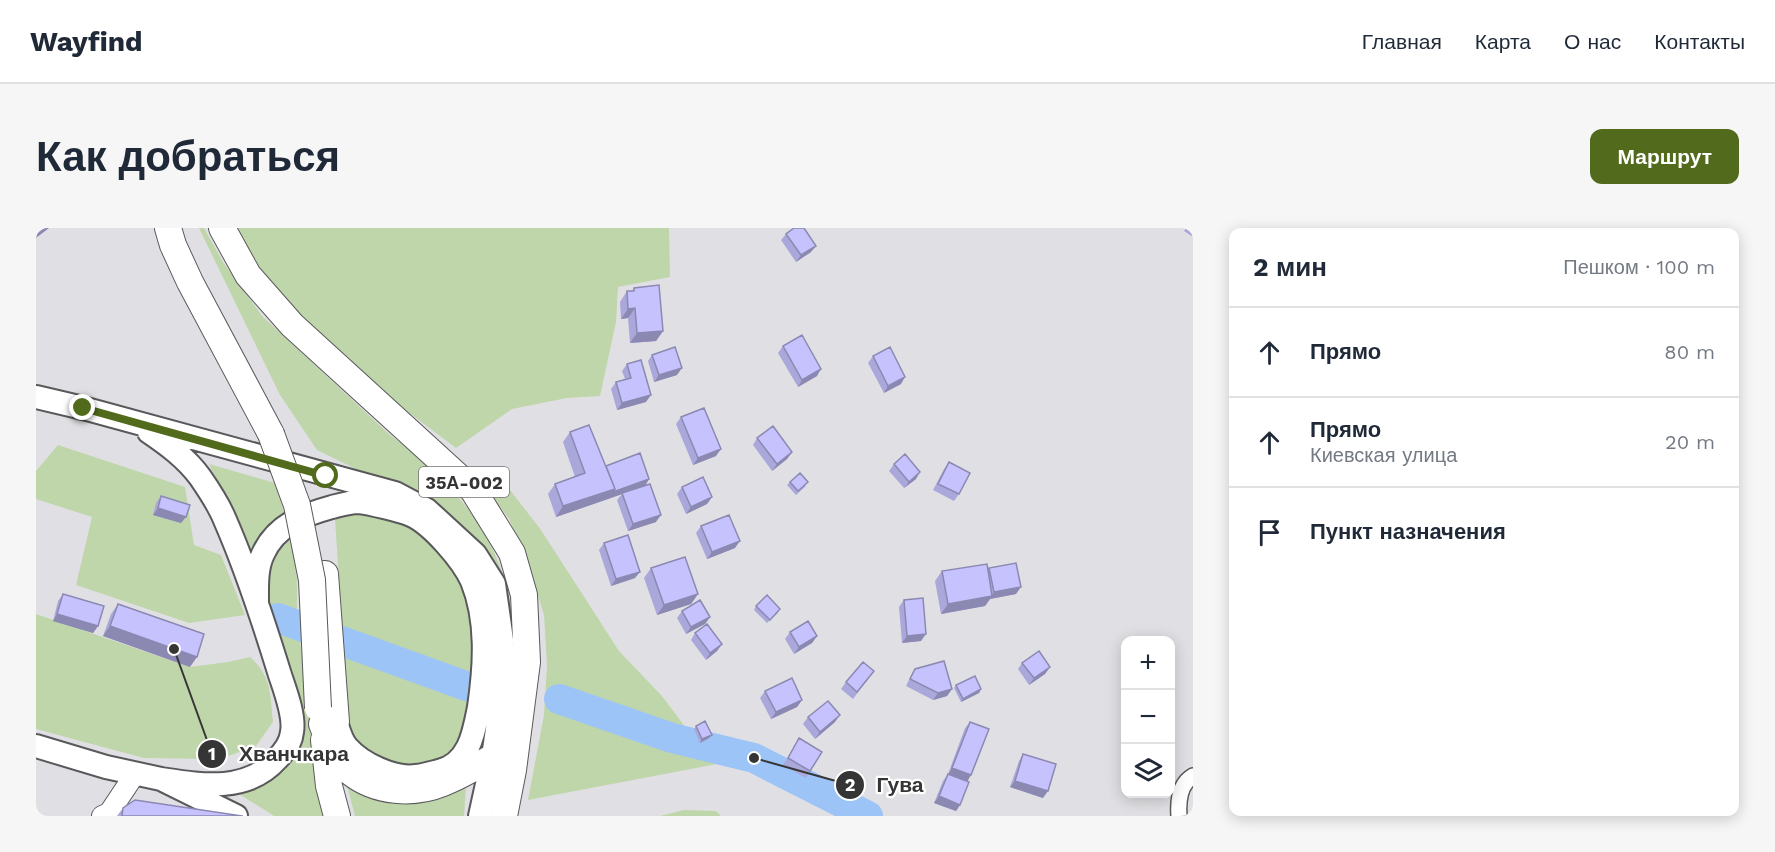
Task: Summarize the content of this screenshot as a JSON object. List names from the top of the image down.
{
  "streets": {
    "highway": ["35А-002"]
  },
  "places": ["Хванчкара", "Гува"],
  "page": {
    "header": "Wayfind",
    "nav": [
      "Главная",
      "Карта",
      "О нас",
      "Контакты"
    ],
    "buttons": "Маршрут",
    "title": "Как добраться",
    "heading": ["2 мин", "Пешком · 100 m"],
    "list": [
      ["Прямо", "80 m"],
      ["Прямо", "Киевская улица", "20 m"],
      "Пункт назначения"
    ],
    "map_buttons": ["+", "−"]
  }
}
